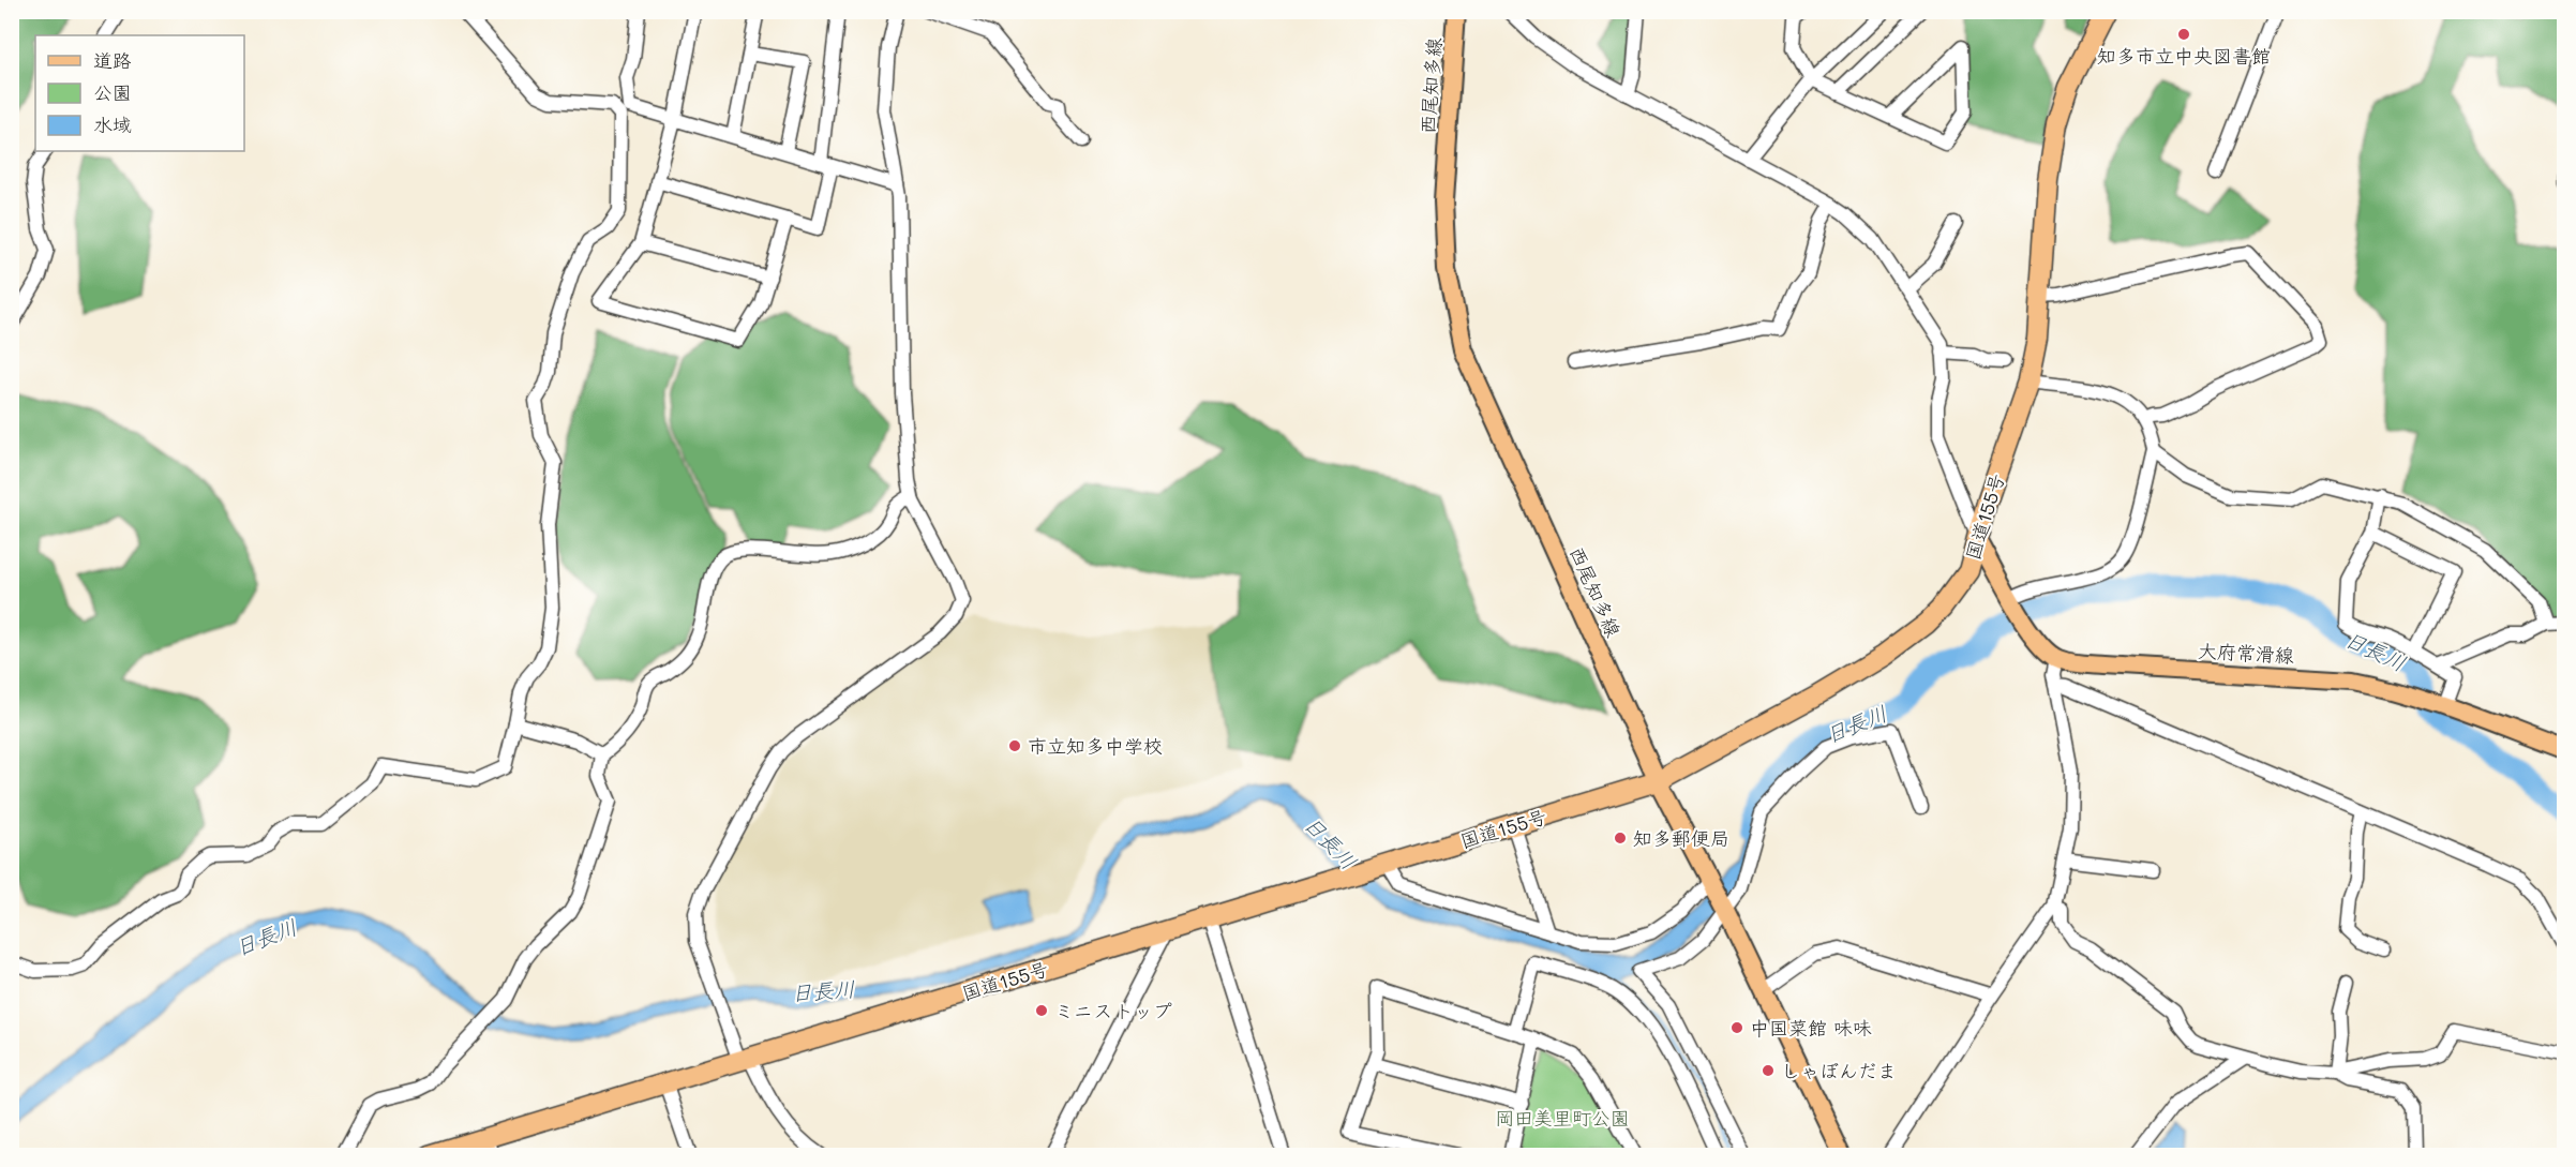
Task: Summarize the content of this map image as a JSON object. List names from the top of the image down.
{
  "streets": {
    "highway": ["国道155号"],
    "main road": ["西尾知多線", "大府常滑線"]
  },
  "crossings": [
    ["西尾知多線", "国道155号"]
  ],
  "water": ["日長川"],
  "parks": ["岡田美里町公園"],
  "places": [
    "知多市立中央図書館",
    "市立知多中学校",
    "知多郵便局",
    "ミニストップ",
    "中国菜館 味味",
    "しゃぼんだま"
  ],
  "legend": ["道路", "公園", "水域"]
}
